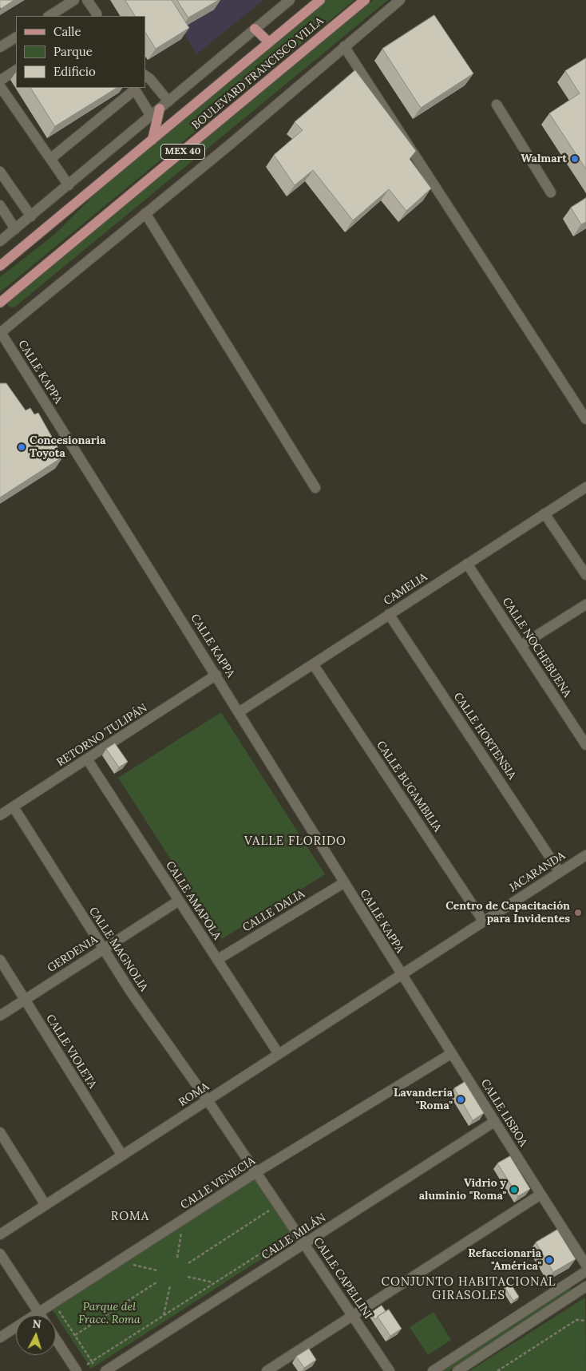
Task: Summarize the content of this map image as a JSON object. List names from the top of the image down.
{
  "streets": {
    "main road": ["BOULEVARD FRANCISCO VILLA", "MEX 40"],
    "street": [
      "CALLE KAPPA",
      "CAMELIA",
      "CALLE NOCHEBUENA",
      "RETORNO TULIPÁN",
      "CALLE HORTENSIA",
      "CALLE BUGAMBILIA",
      "JACARANDA",
      "CALLE AMAPOLA",
      "CALLE DALIA",
      "CALLE MAGNOLIA",
      "GERDENIA",
      "CALLE VIOLETA",
      "ROMA",
      "CALLE LISBOA",
      "CALLE VENECIA",
      "CALLE MILÁN",
      "CALLE CAPELLINI"
    ]
  },
  "crossings": [
    ["CALLE KAPPA", "CAMELIA"],
    ["CALLE KAPPA", "RETORNO TULIPÁN"],
    ["CALLE KAPPA", "JACARANDA"],
    ["CALLE KAPPA", "CALLE DALIA"],
    ["CALLE KAPPA", "ROMA"],
    ["CALLE KAPPA", "CALLE LISBOA"],
    ["CAMELIA", "CALLE NOCHEBUENA"],
    ["CAMELIA", "CALLE HORTENSIA"],
    ["CAMELIA", "CALLE BUGAMBILIA"],
    ["RETORNO TULIPÁN", "CALLE AMAPOLA"],
    ["RETORNO TULIPÁN", "CALLE MAGNOLIA"],
    ["CALLE HORTENSIA", "JACARANDA"],
    ["CALLE BUGAMBILIA", "JACARANDA"],
    ["JACARANDA", "ROMA"],
    ["JACARANDA", "CALLE LISBOA"],
    ["CALLE AMAPOLA", "CALLE DALIA"],
    ["CALLE AMAPOLA", "GERDENIA"],
    ["CALLE AMAPOLA", "ROMA"],
    ["CALLE MAGNOLIA", "GERDENIA"],
    ["CALLE MAGNOLIA", "ROMA"],
    ["CALLE MAGNOLIA", "CALLE CAPELLINI"],
    ["GERDENIA", "CALLE VIOLETA"],
    ["CALLE VIOLETA", "ROMA"],
    ["ROMA", "CALLE LISBOA"],
    ["ROMA", "CALLE CAPELLINI"],
    ["CALLE LISBOA", "CALLE VENECIA"],
    ["CALLE LISBOA", "CALLE MILÁN"],
    ["CALLE VENECIA", "CALLE CAPELLINI"],
    ["CALLE MILÁN", "CALLE CAPELLINI"]
  ],
  "districts": ["VALLE FLORIDO", "ROMA", "CONJUNTO HABITACIONAL GIRASOLES"],
  "parks": ["Parque del Fracc. Roma"],
  "places": [
    "Walmart",
    "Concesionaria Toyota",
    "Centro de Capacitación para Invidentes",
    "Lavandería \"Roma\"",
    "Vidrio y aluminio \"Roma\"",
    "Refaccionaria \"América\""
  ],
  "legend": ["Calle", "Parque", "Edificio"],
  "north": "top"
}
